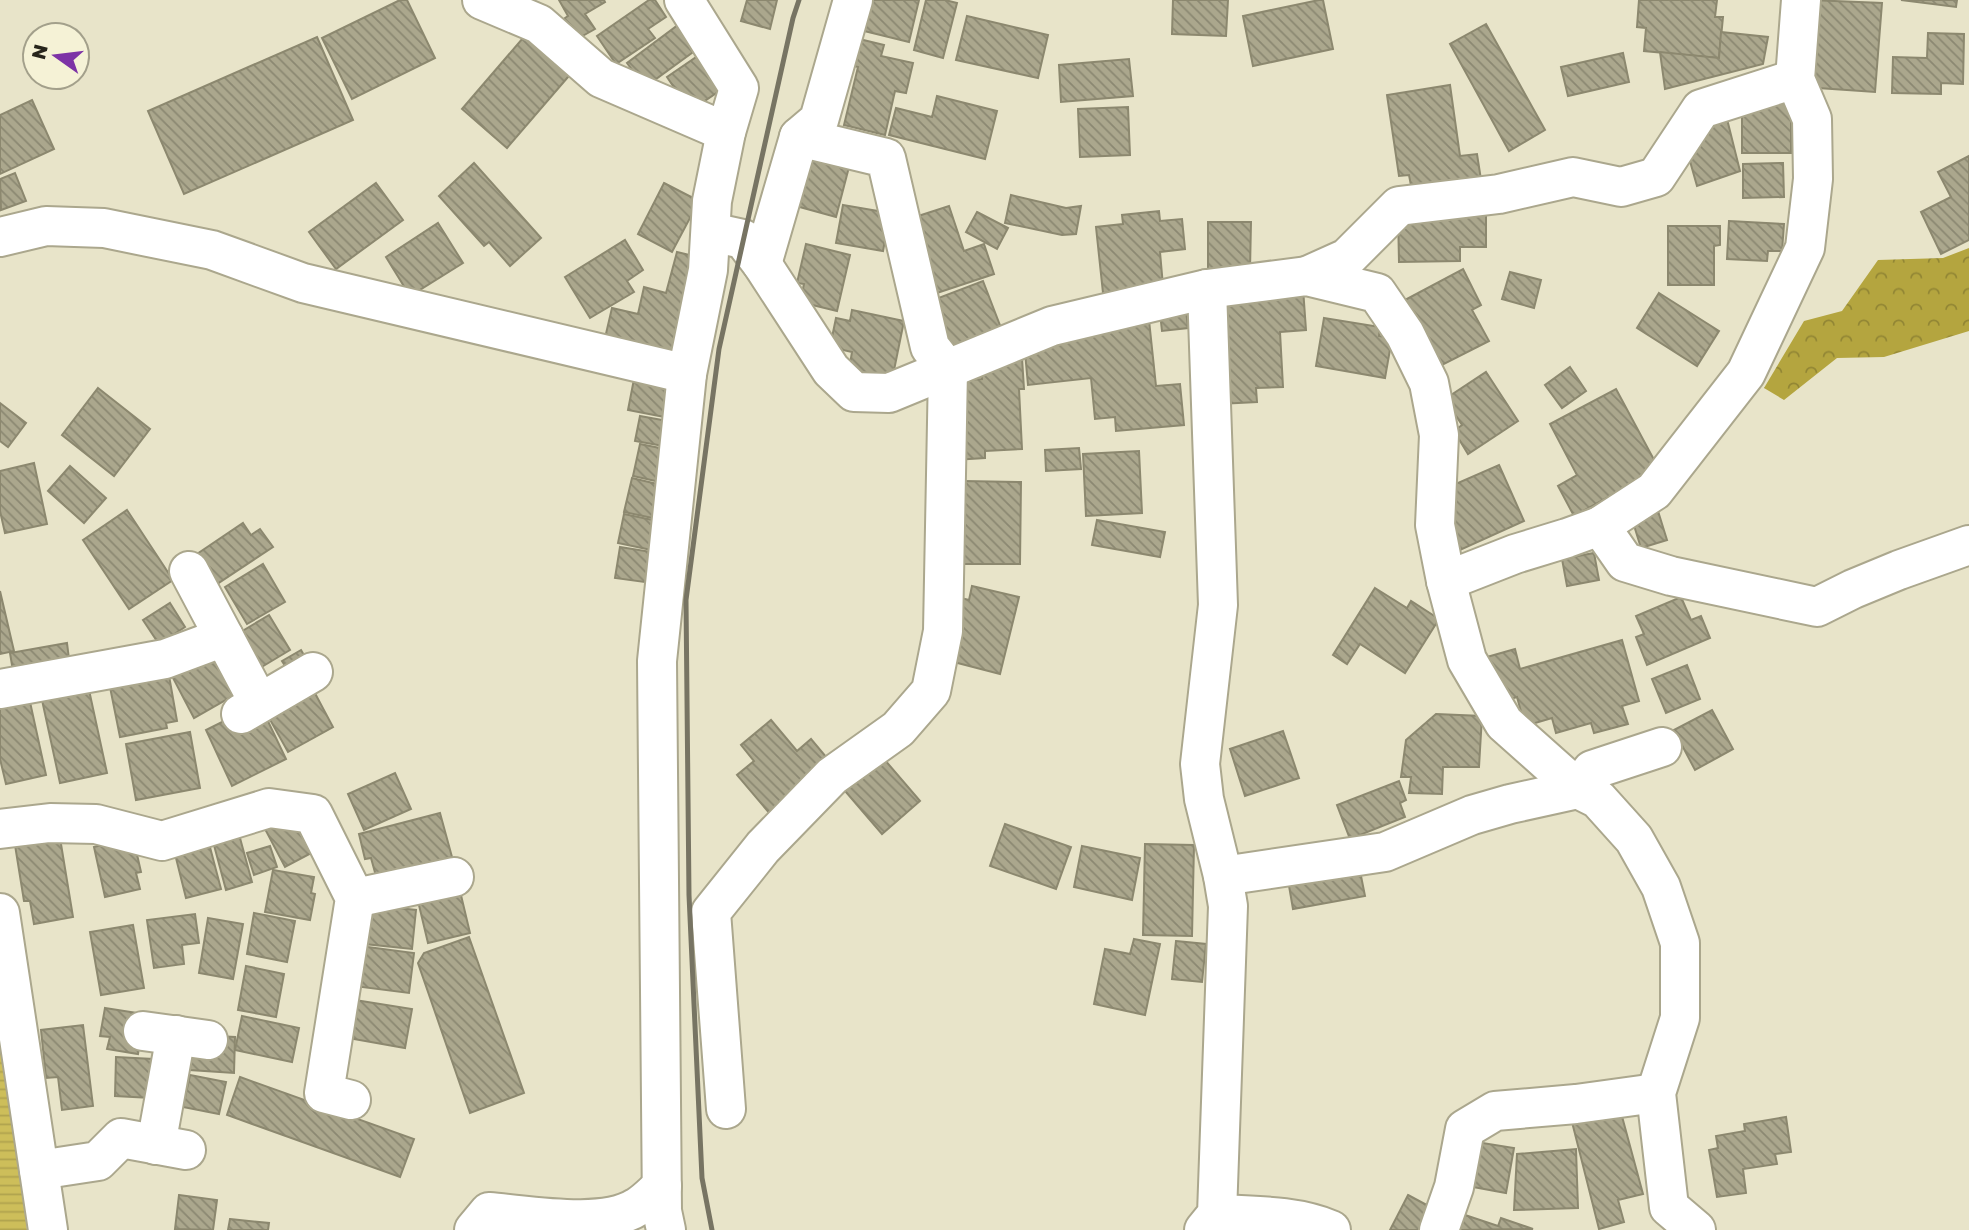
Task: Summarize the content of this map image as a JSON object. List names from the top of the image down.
{
  "north": "left"
}
